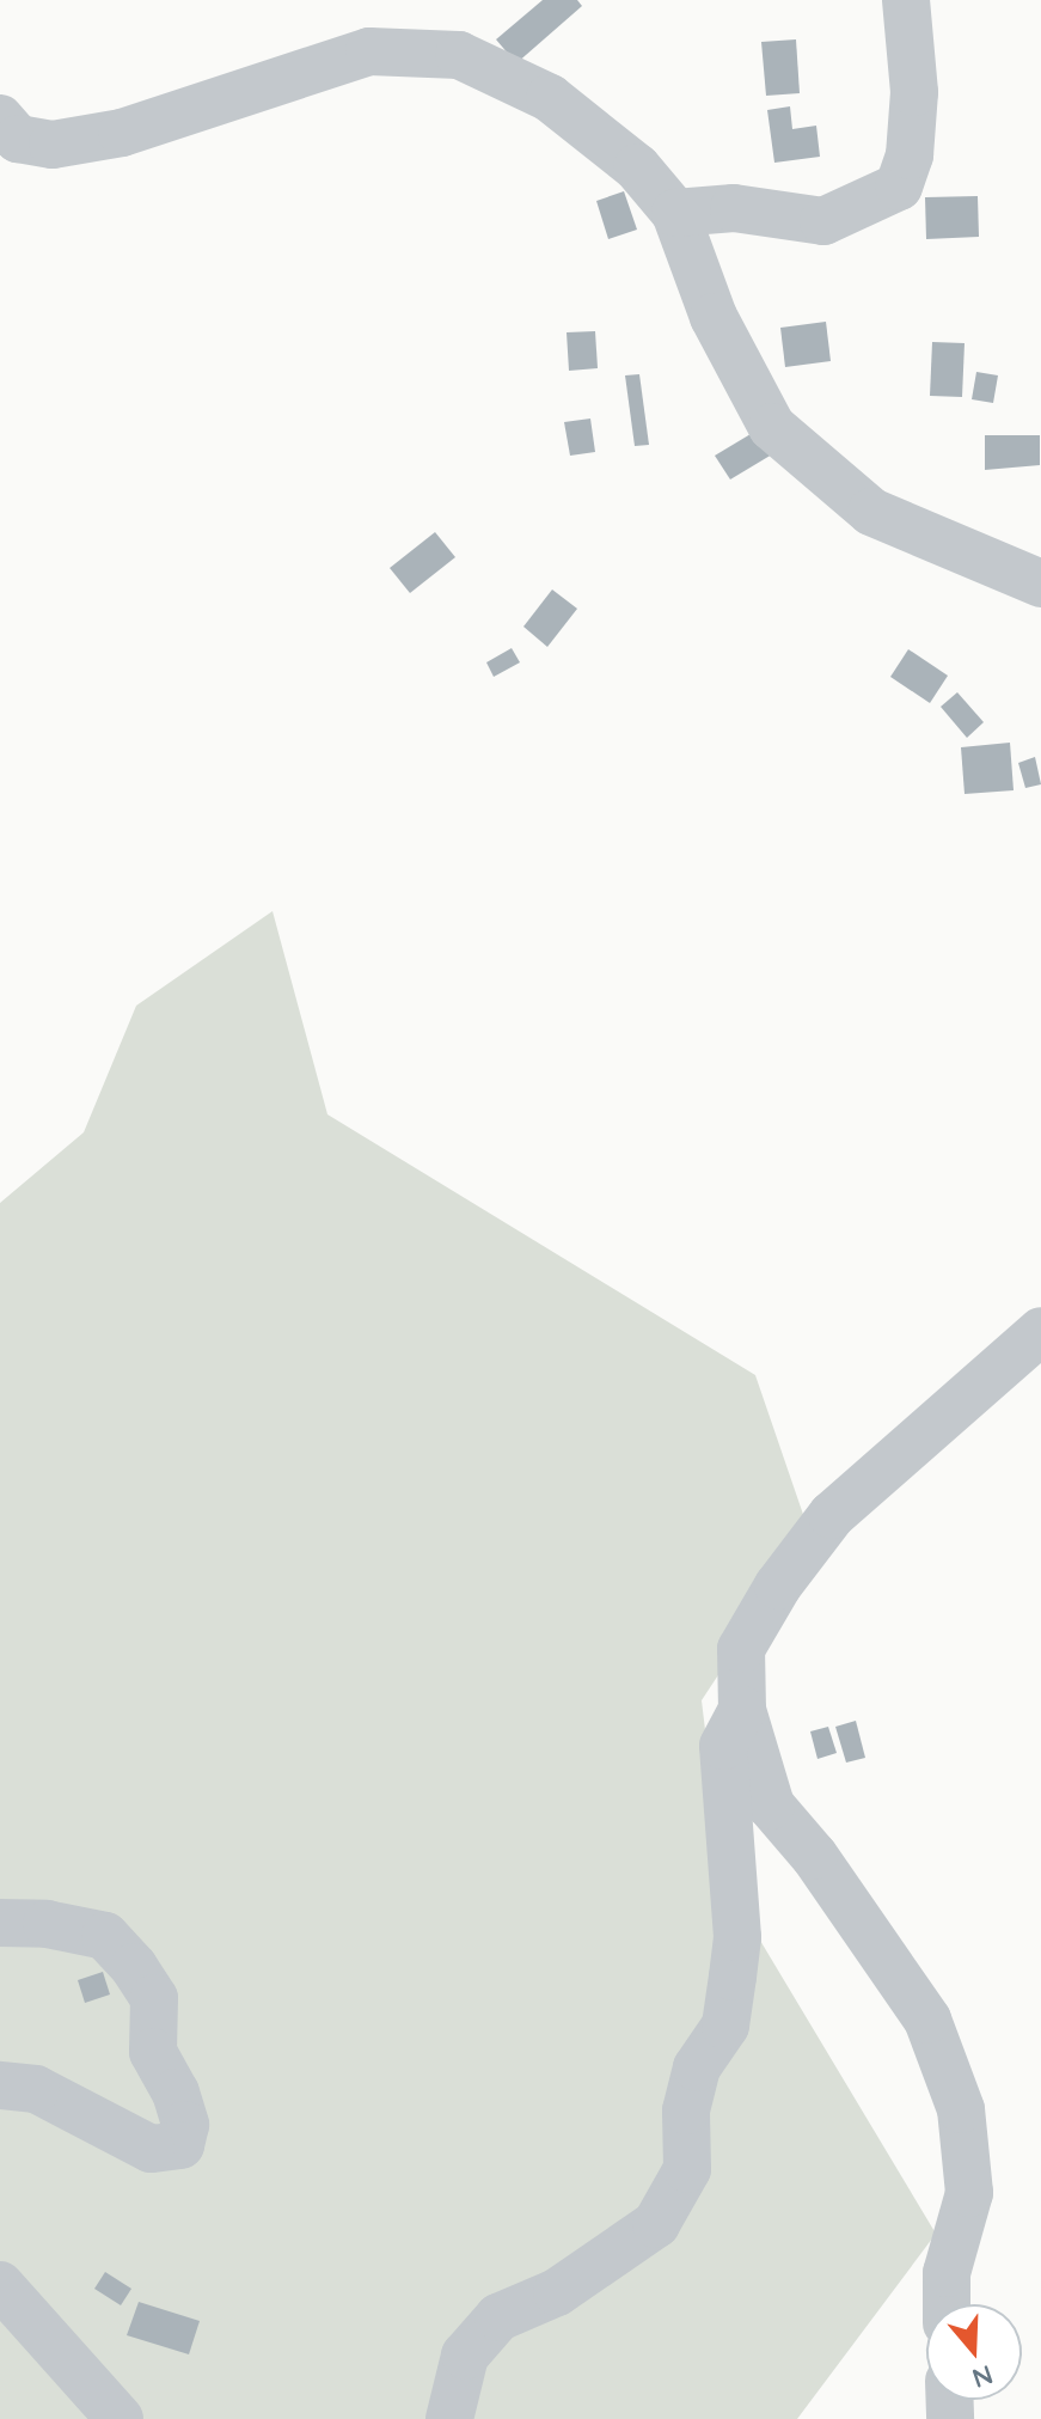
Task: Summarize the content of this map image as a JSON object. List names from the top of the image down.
{
  "north": "bottom"
}
